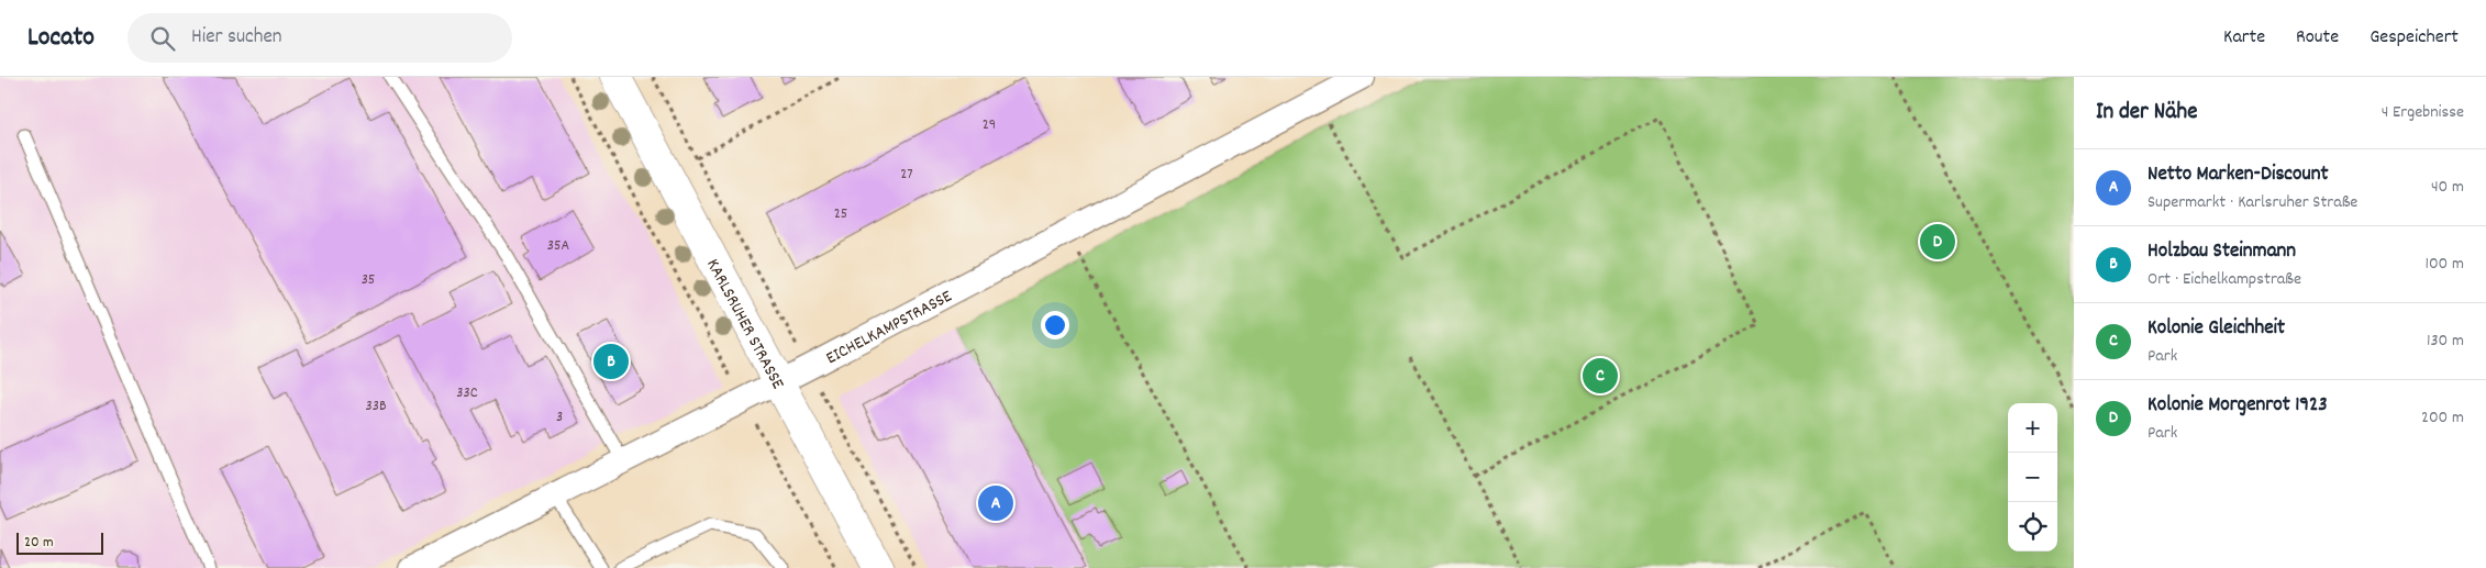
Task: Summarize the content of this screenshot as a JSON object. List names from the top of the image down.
{
  "streets": {
    "street": ["KARLSRUHER STRASSE", "EICHELKAMPSTRASSE"]
  },
  "crossings": [
    ["KARLSRUHER STRASSE", "EICHELKAMPSTRASSE"]
  ],
  "house_numbers": [
    "29",
    "27",
    "25",
    "35A",
    "35",
    "33C",
    "33B",
    "3"
  ],
  "scale_bar": "20 m",
  "page": {
    "header": "Locato",
    "search": "Hier suchen",
    "nav": ["Karte", "Route", "Gespeichert"],
    "heading": ["In der Nähe", "4 Ergebnisse"],
    "list": [
      {
        "mark": "A",
        "name": "Netto Marken-Discount",
        "note": "Supermarkt · Karlsruher Straße",
        "value": "40 m"
      },
      {
        "mark": "B",
        "name": "Holzbau Steinmann",
        "note": "Ort · Eichelkampstraße",
        "value": "100 m"
      },
      {
        "mark": "C",
        "name": "Kolonie Gleichheit",
        "note": "Park",
        "value": "130 m"
      },
      {
        "mark": "D",
        "name": "Kolonie Morgenrot 1923",
        "note": "Park",
        "value": "200 m"
      }
    ],
    "pins": [
      "D",
      "B",
      "C",
      "A"
    ],
    "map_buttons": ["+", "−"],
    "scale": "20 m"
  }
}
